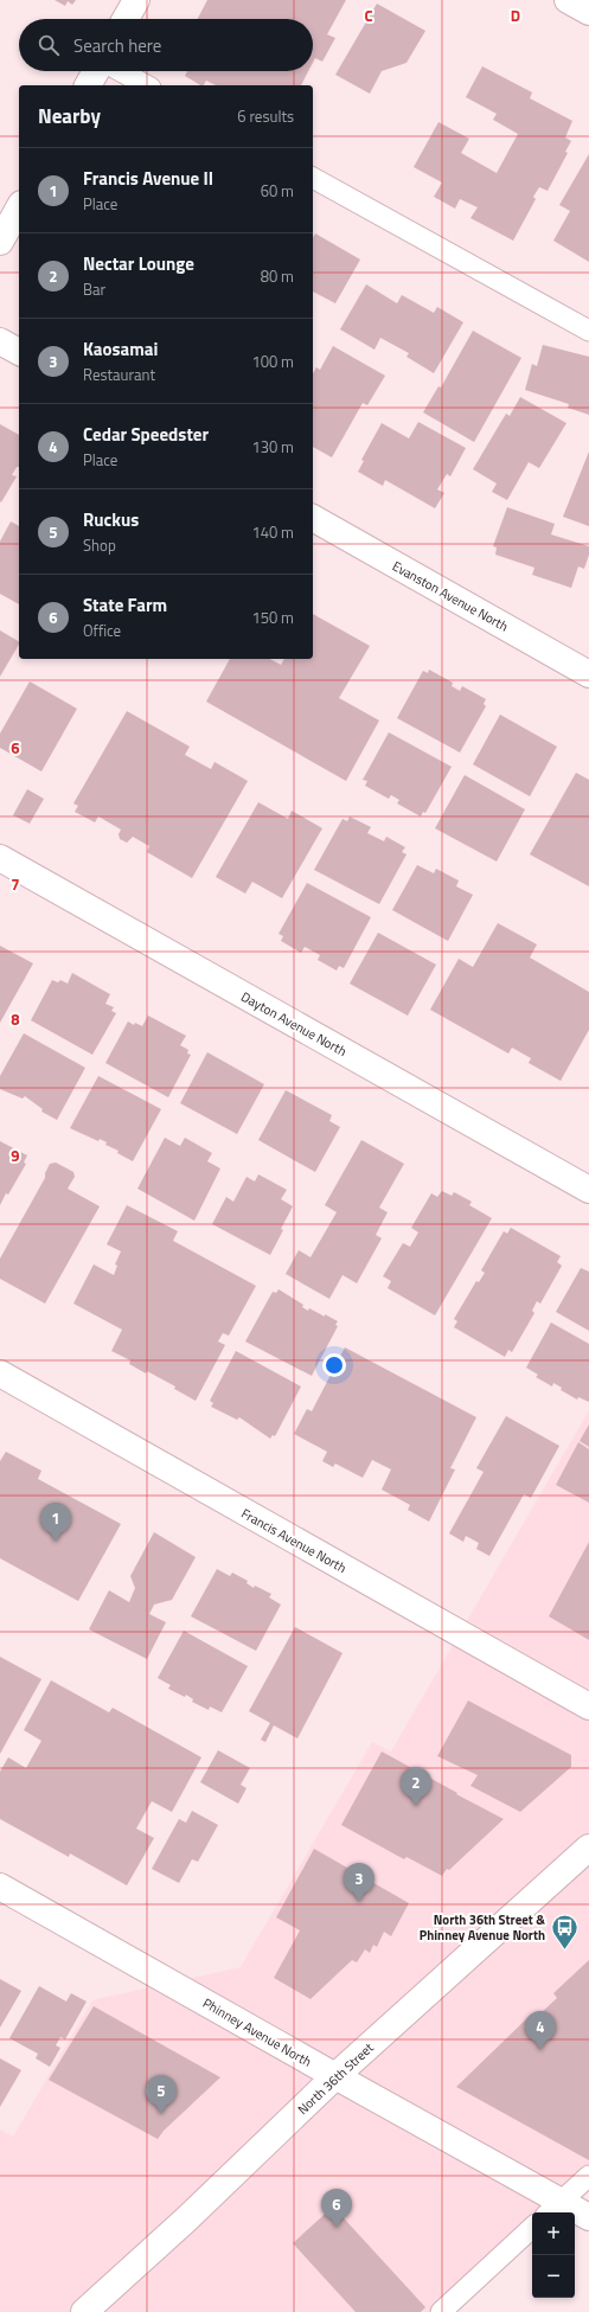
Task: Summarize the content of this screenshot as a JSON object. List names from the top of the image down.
{
  "streets": {
    "street": [
      "Evanston Avenue North",
      "Dayton Avenue North",
      "Francis Avenue North",
      "Phinney Avenue North",
      "North 36th Street"
    ]
  },
  "crossings": [
    ["Phinney Avenue North", "North 36th Street"]
  ],
  "places": {
    "bus stop": ["North 36th Street & Phinney Avenue North"]
  },
  "page": {
    "search": "Search here",
    "heading": ["Nearby", "6 results"],
    "list": [
      {
        "mark": "1",
        "name": "Francis Avenue II",
        "note": "Place",
        "value": "60 m"
      },
      {
        "mark": "2",
        "name": "Nectar Lounge",
        "note": "Bar",
        "value": "80 m"
      },
      {
        "mark": "3",
        "name": "Kaosamai",
        "note": "Restaurant",
        "value": "100 m"
      },
      {
        "mark": "4",
        "name": "Cedar Speedster",
        "note": "Place",
        "value": "130 m"
      },
      {
        "mark": "5",
        "name": "Ruckus",
        "note": "Shop",
        "value": "140 m"
      },
      {
        "mark": "6",
        "name": "State Farm",
        "note": "Office",
        "value": "150 m"
      }
    ],
    "pins": [
      "1",
      "2",
      "3",
      "4",
      "5",
      "6"
    ],
    "map_buttons": ["+", "−"]
  },
  "grid": {
    "columns": ["C", "D"],
    "rows": [
      "6",
      "7",
      "8",
      "9"
    ]
  }
}
